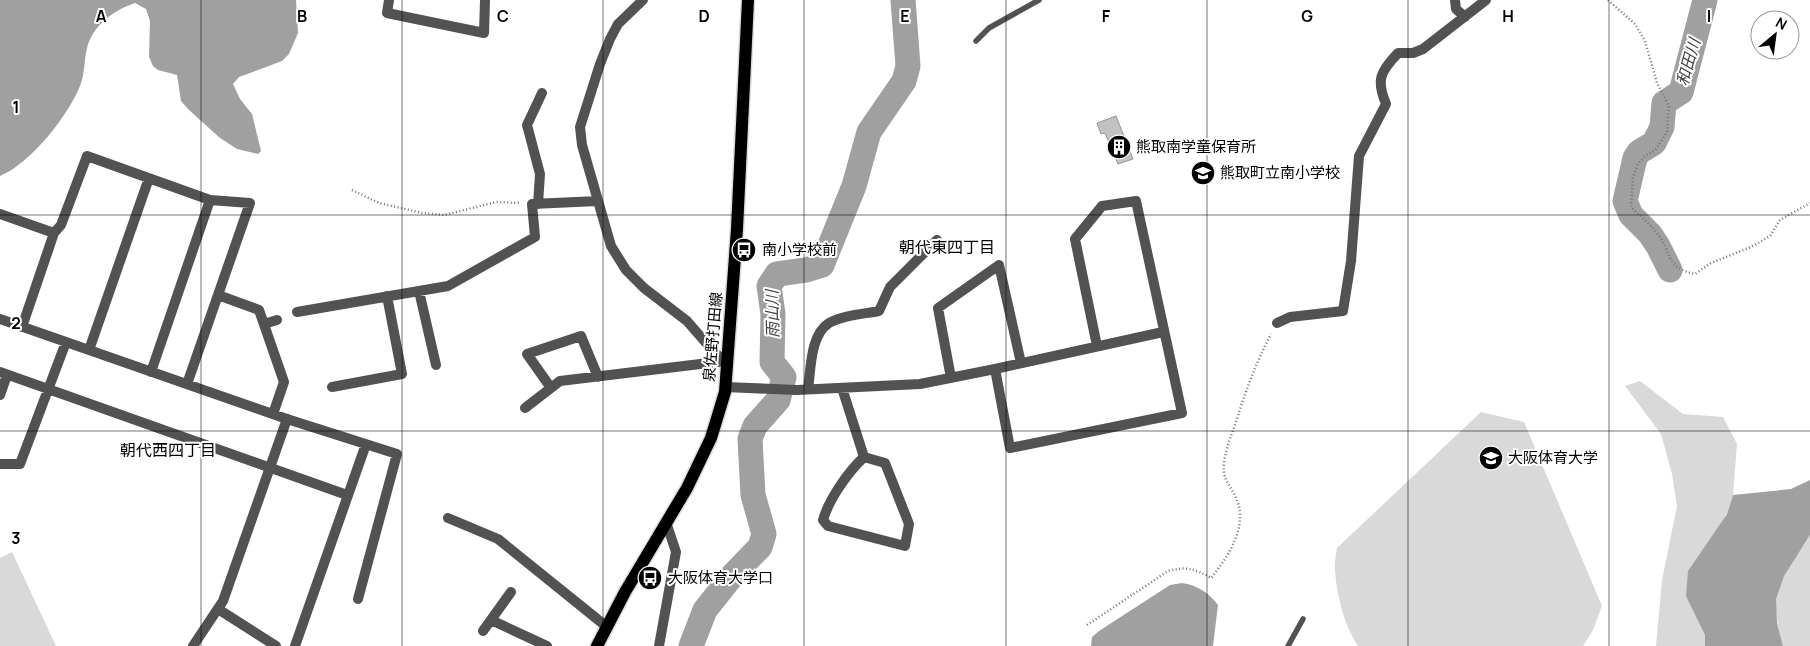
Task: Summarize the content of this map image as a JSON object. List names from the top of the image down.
{
  "streets": {
    "main road": ["泉佐野打田線"]
  },
  "districts": ["朝代東四丁目", "朝代西四丁目"],
  "water": ["和田川", "雨山川"],
  "places": {
    "building": ["熊取南学童保育所"],
    "school or university": ["熊取町立南小学校", "大阪体育大学"],
    "bus stop": ["南小学校前", "大阪体育大学口"]
  },
  "north": "top right",
  "grid": {
    "columns": [
      "A",
      "B",
      "C",
      "D",
      "E",
      "F",
      "G",
      "H",
      "I"
    ],
    "rows": ["1", "2", "3"]
  }
}
